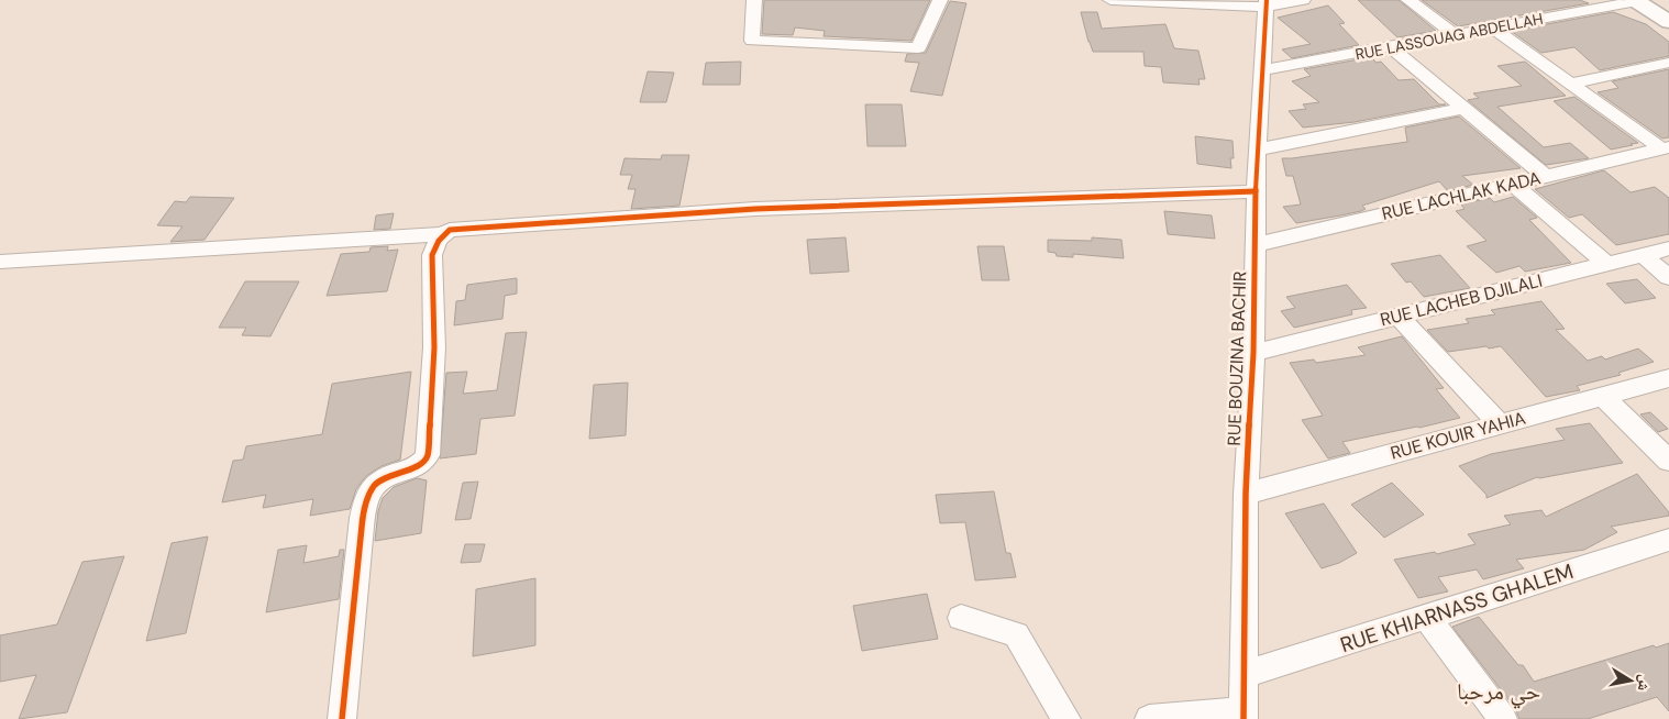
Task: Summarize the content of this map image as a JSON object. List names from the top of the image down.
{
  "streets": {
    "street": [
      "RUE LASSOUAG ABDELLAH",
      "RUE LACHLAK KADA",
      "RUE LACHEB DJILALI",
      "RUE BOUZINA BACHIR",
      "RUE KOUIR YAHIA",
      "RUE KHIARNASS GHALEM"
    ]
  },
  "crossings": [
    ["RUE LASSOUAG ABDELLAH", "RUE BOUZINA BACHIR"],
    ["RUE LACHLAK KADA", "RUE BOUZINA BACHIR"],
    ["RUE LACHEB DJILALI", "RUE BOUZINA BACHIR"],
    ["RUE BOUZINA BACHIR", "RUE KOUIR YAHIA"],
    ["RUE BOUZINA BACHIR", "RUE KHIARNASS GHALEM"]
  ],
  "districts": ["حي مرحبا"],
  "north": "right"
}
